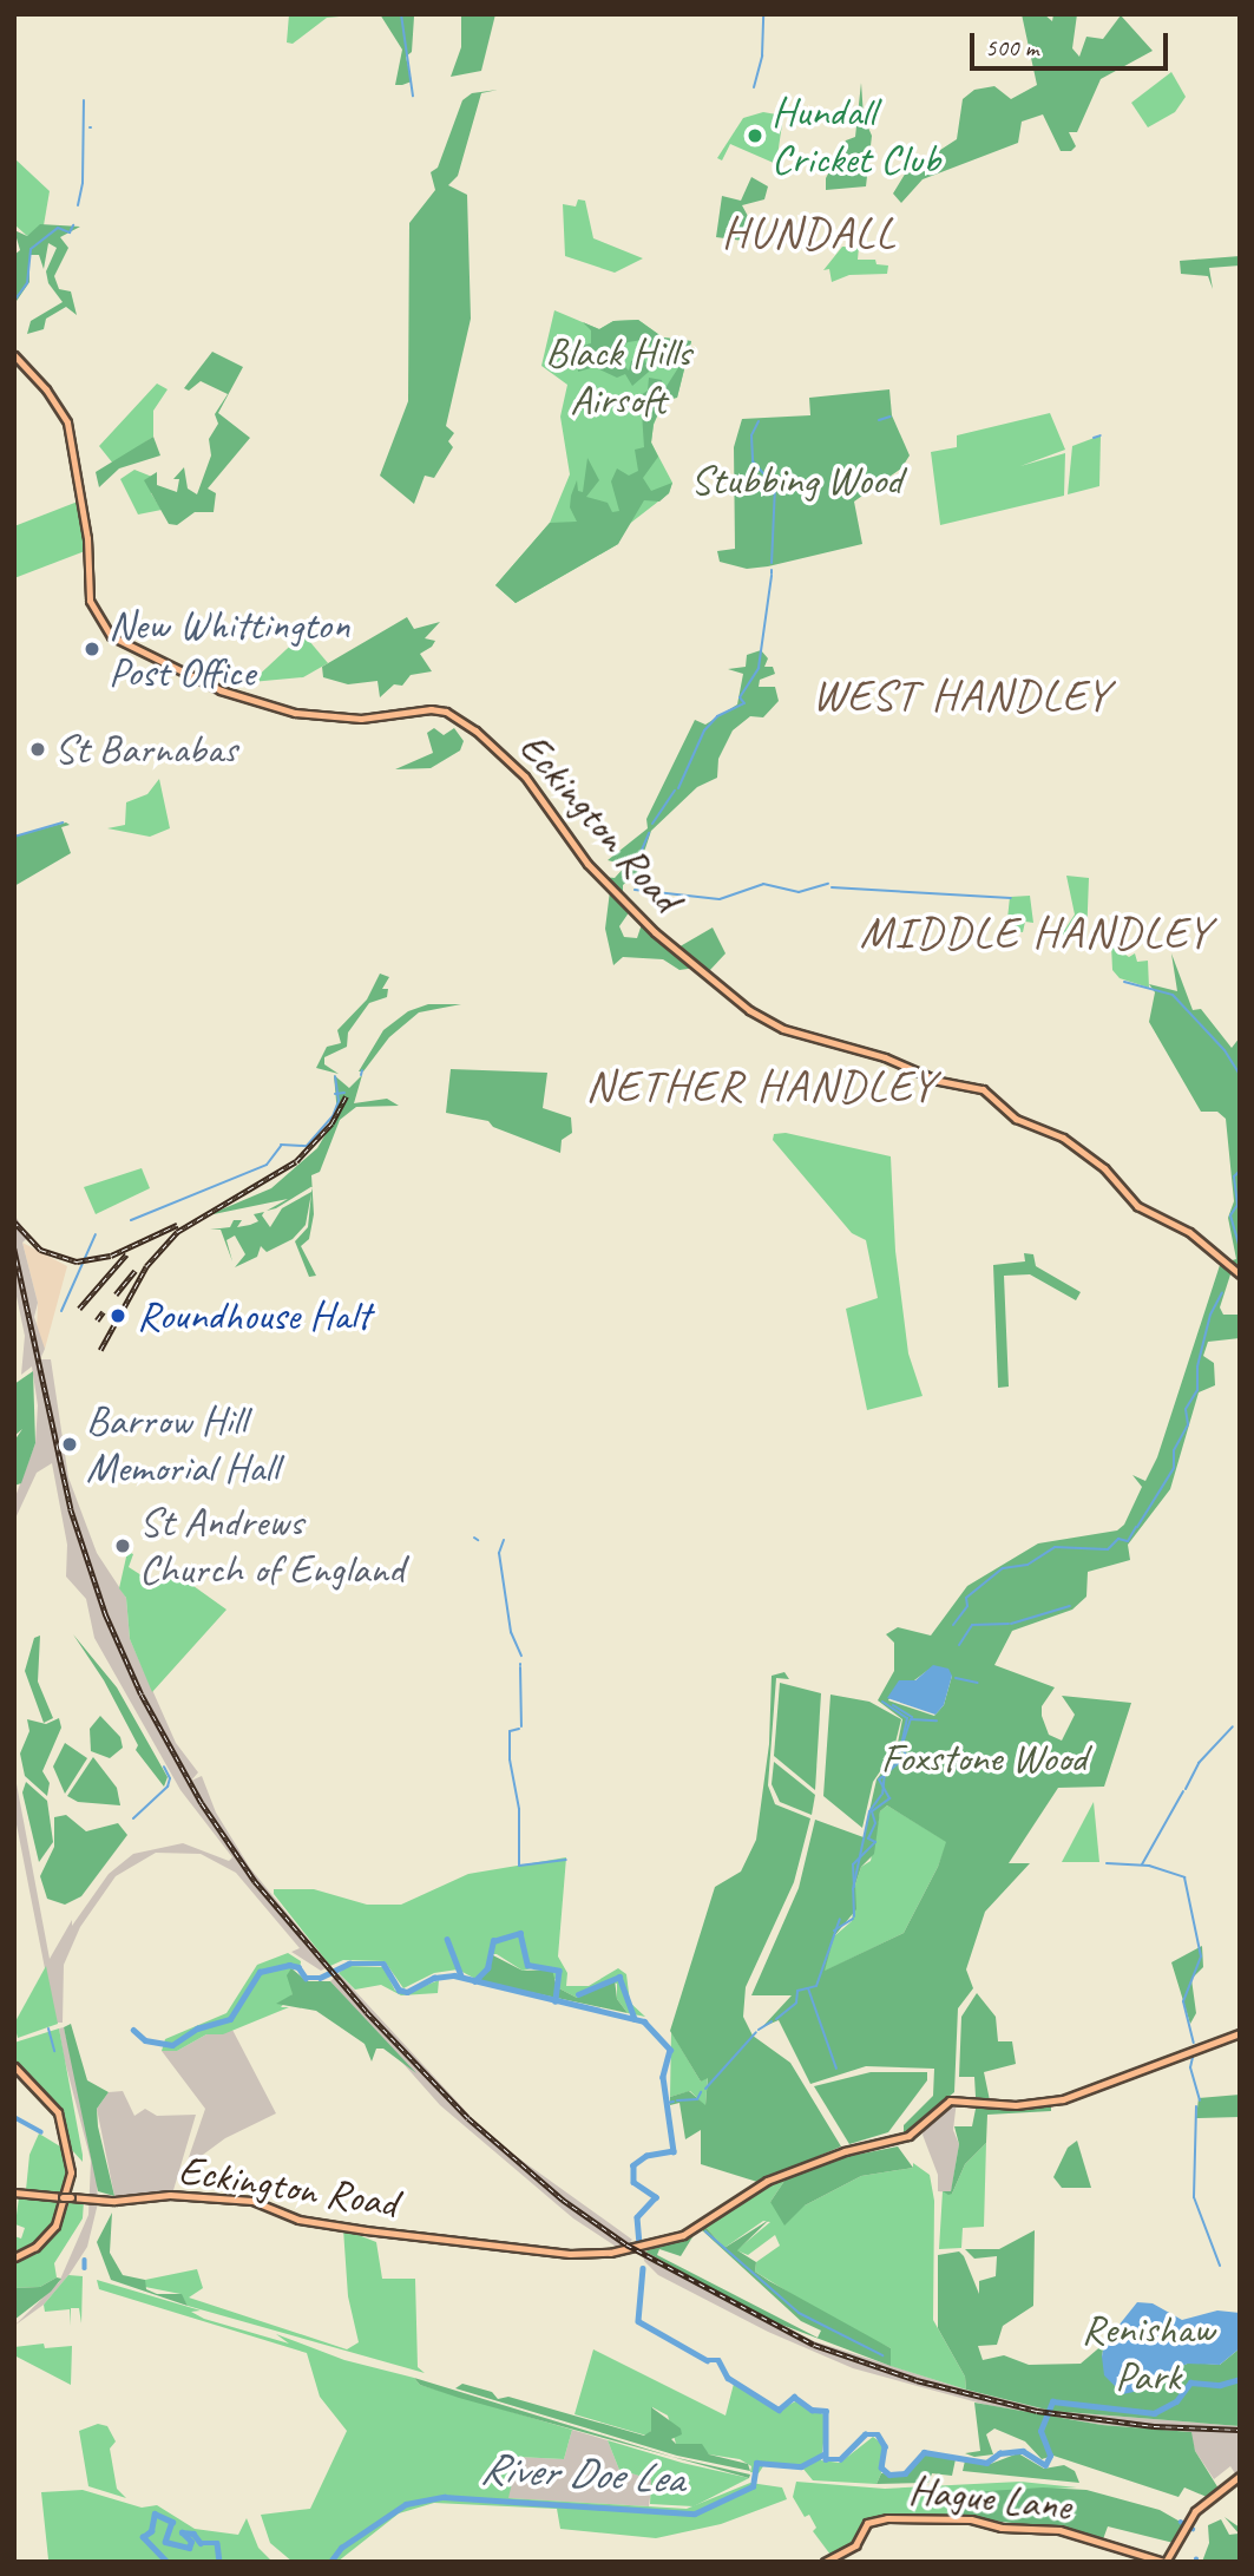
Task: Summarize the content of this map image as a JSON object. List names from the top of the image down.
{
  "streets": {
    "main road": ["Eckington Road", "Hague Lane"]
  },
  "districts": [
    "HUNDALL",
    "WEST HANDLEY",
    "MIDDLE HANDLEY",
    "NETHER HANDLEY"
  ],
  "water": ["River Doe Lea"],
  "parks": [
    "Black Hills Airsoft",
    "Stubbing Wood",
    "Foxstone Wood",
    "Renishaw Park"
  ],
  "places": [
    "Hundall Cricket Club",
    "New Whittington Post Office",
    "St Barnabas",
    "Roundhouse Halt",
    "Barrow Hill Memorial Hall",
    "St Andrews Church of England"
  ],
  "scale_bar": "500 m"
}
